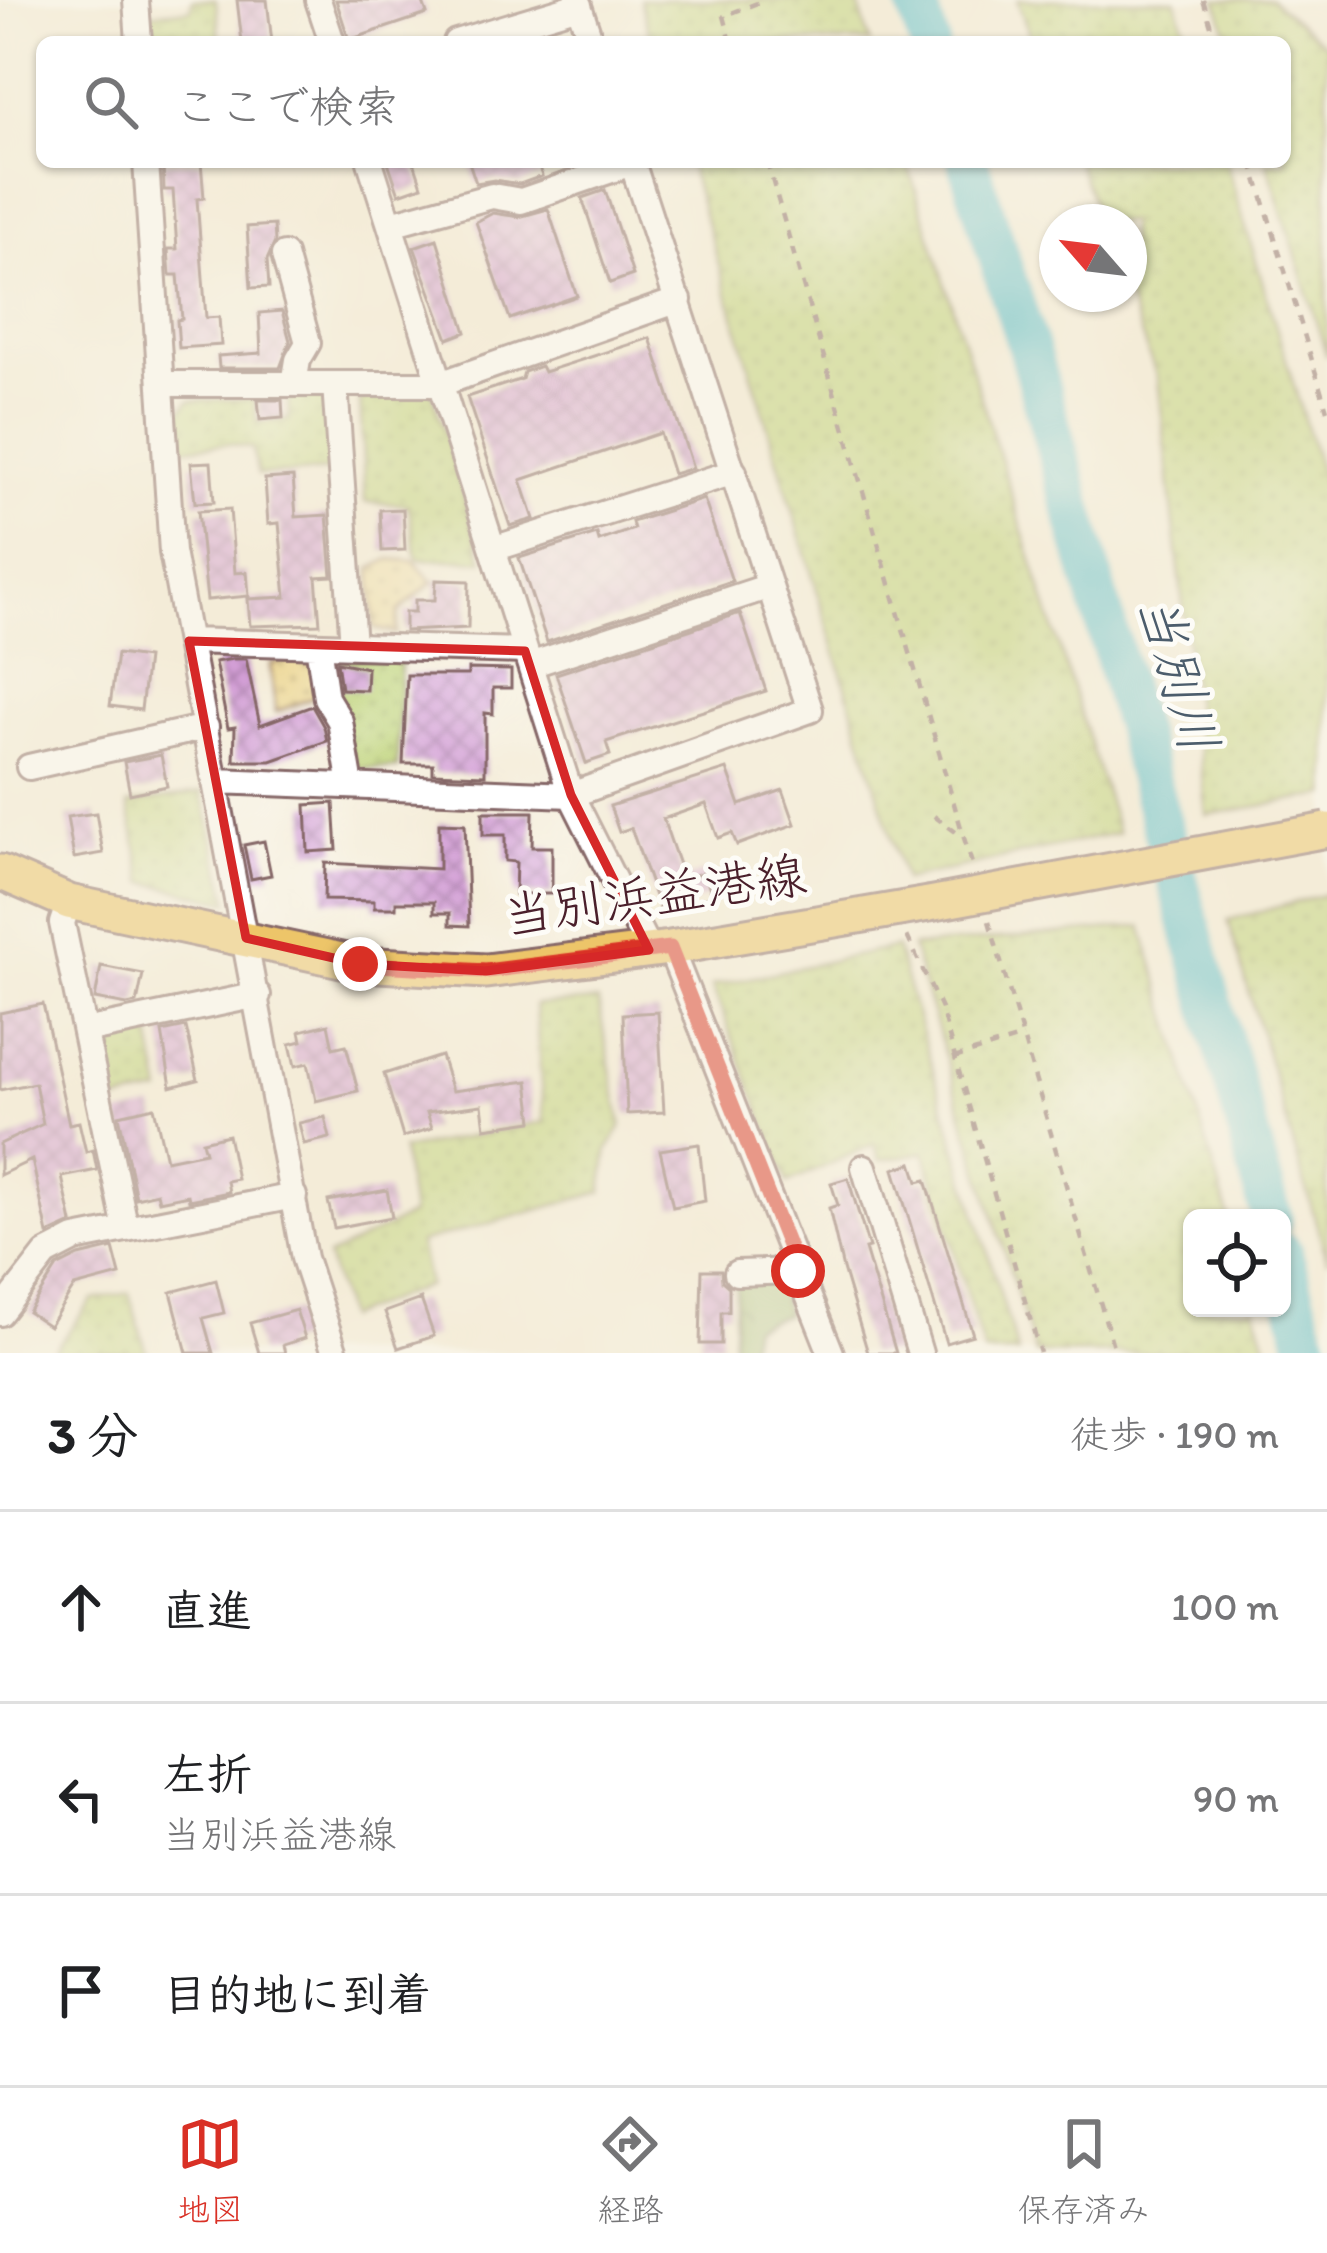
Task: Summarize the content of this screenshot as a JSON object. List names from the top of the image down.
{
  "streets": {
    "main road": ["当別浜益港線"]
  },
  "water": ["当別川"],
  "north": "top left",
  "page": {
    "search": "ここで検索",
    "heading": ["3 分", "徒歩 · 190 m"],
    "list": [
      ["直進", "100 m"],
      ["左折", "当別浜益港線", "90 m"],
      "目的地に到着"
    ],
    "nav": ["地図", "経路", "保存済み"]
  }
}
